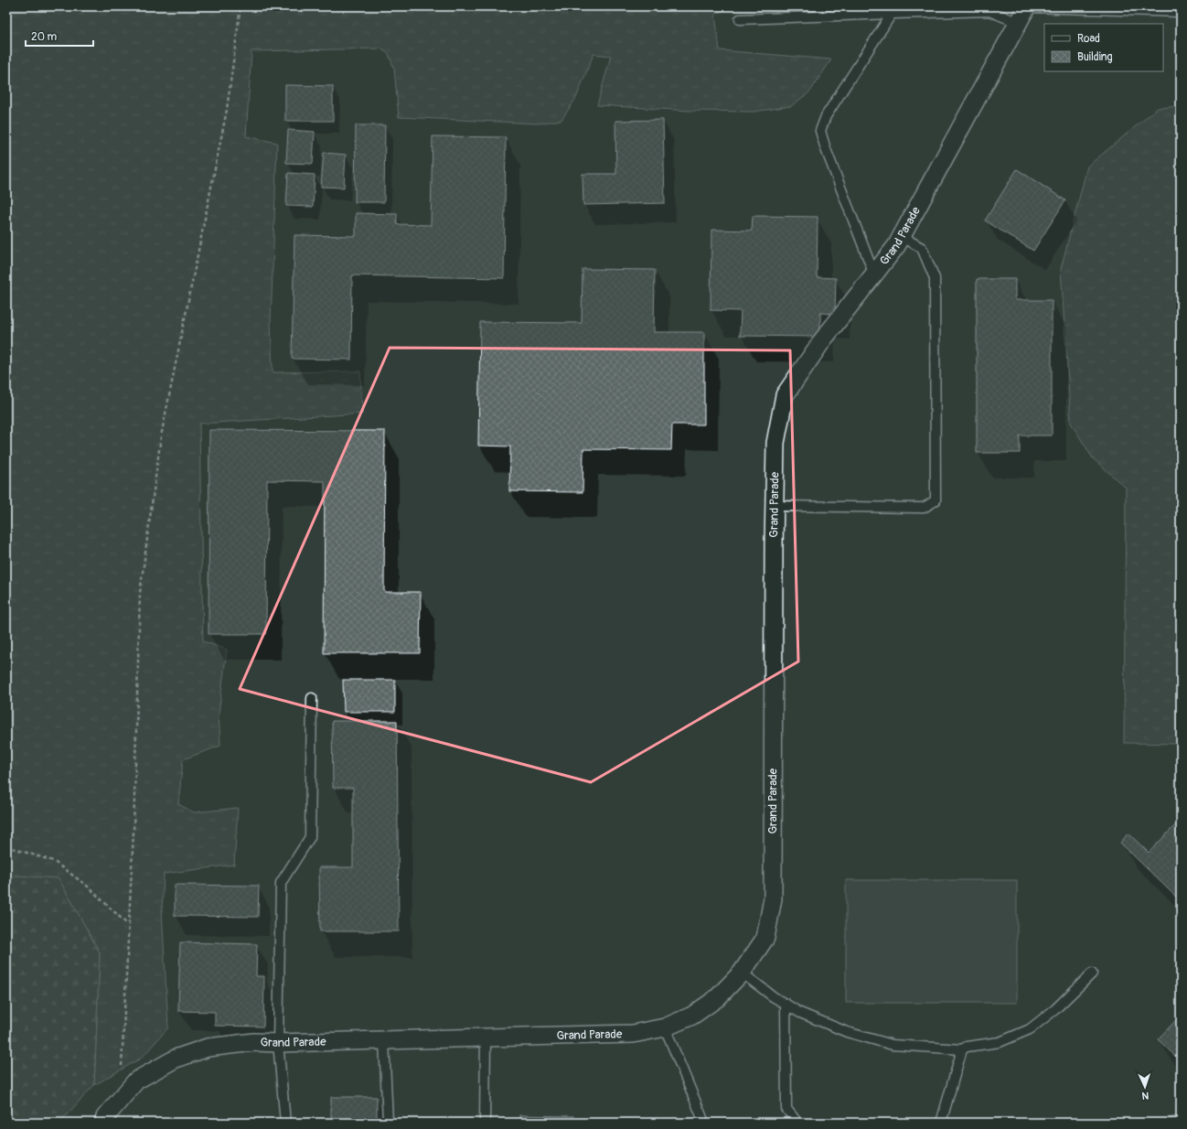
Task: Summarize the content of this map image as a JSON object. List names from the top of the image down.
{
  "streets": {
    "street": ["Grand Parade"]
  },
  "legend": ["Road", "Building"],
  "scale_bar": "20 m",
  "north": "bottom"
}
